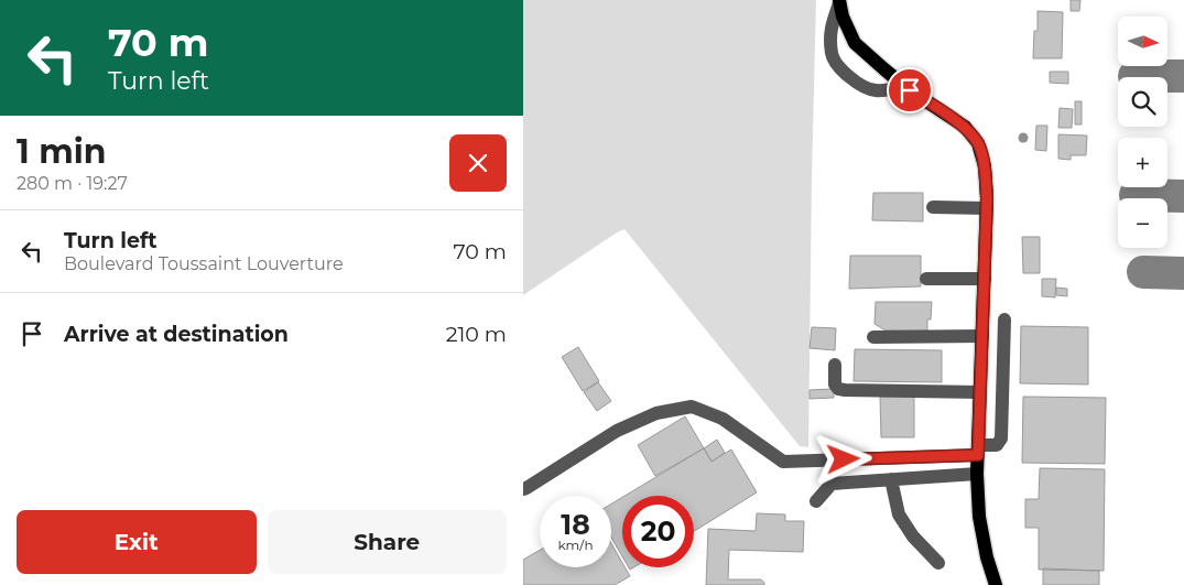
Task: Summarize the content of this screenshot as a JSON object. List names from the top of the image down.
{
  "north": "right",
  "page": {
    "turn": ["70 m", "Turn left"],
    "map_buttons": ["+", "−"],
    "heading": ["1 min", "280 m · 19:27"],
    "list": [
      {
        "name": "Turn left",
        "note": "Boulevard Toussaint Louverture",
        "value": "70 m"
      },
      {
        "name": "Arrive at destination",
        "value": "210 m"
      }
    ],
    "speed": "18 km/h",
    "limit": "20",
    "buttons": ["Exit", "Share"]
  }
}
